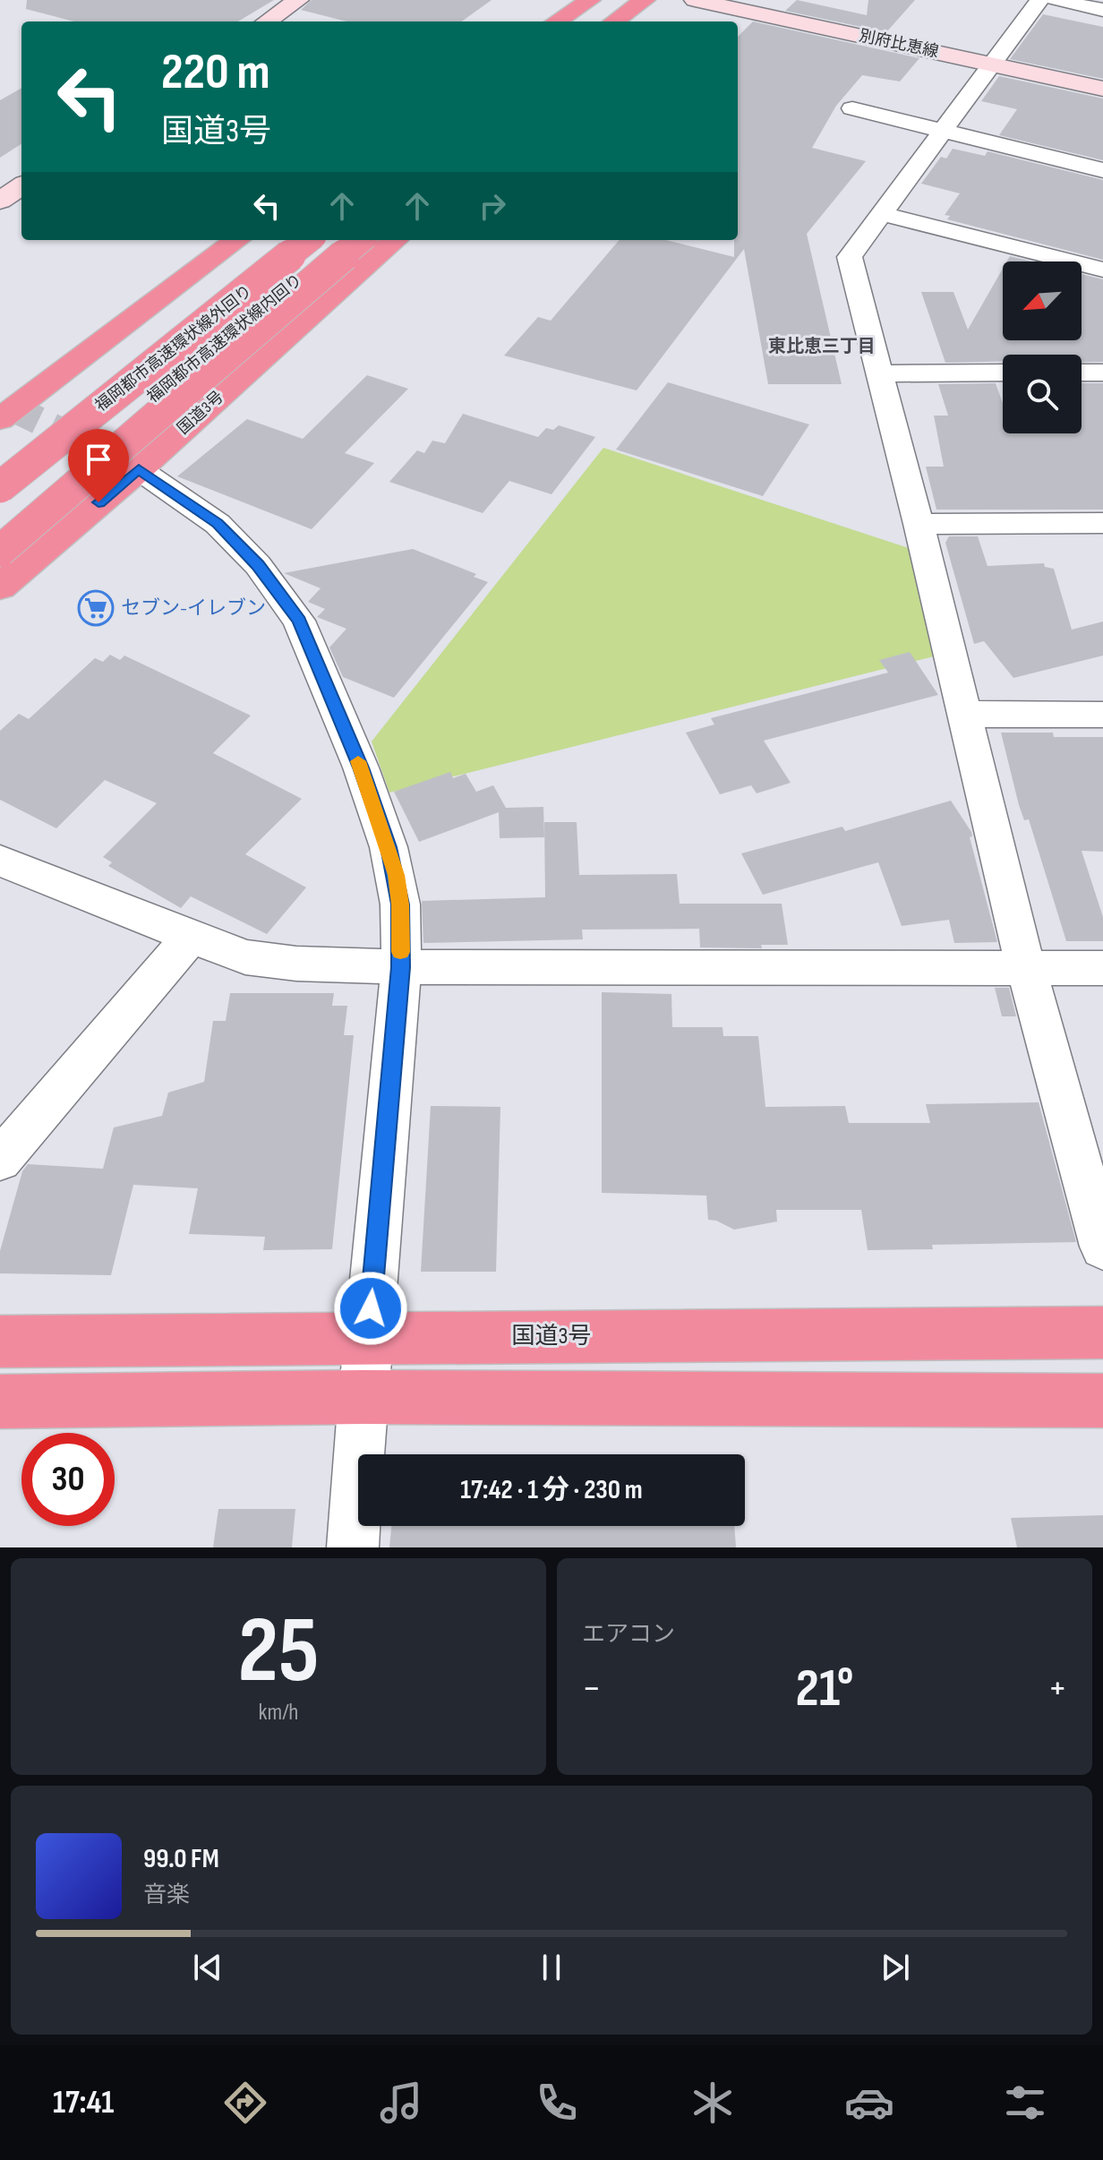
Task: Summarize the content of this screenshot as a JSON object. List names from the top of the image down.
{
  "streets": {
    "highway": ["福岡都市高速環状線内回り", "福岡都市高速環状線外回り", "国道3号"],
    "main road": ["別府比恵線"]
  },
  "districts": ["東比恵三丁目"],
  "places": {
    "supermarket": ["セブン-イレブン"]
  },
  "north": "bottom left",
  "page": {
    "turn": ["220 m", "国道3号"],
    "limit": "30",
    "trip": "17:42 · 1 分 · 230 m",
    "tile": [
      ["25", "km/h"],
      "エアコン"
    ],
    "heat": ["−", "21°", "+"],
    "song": ["99.0 FM", "音楽"],
    "tabs": "17:41"
  }
}
